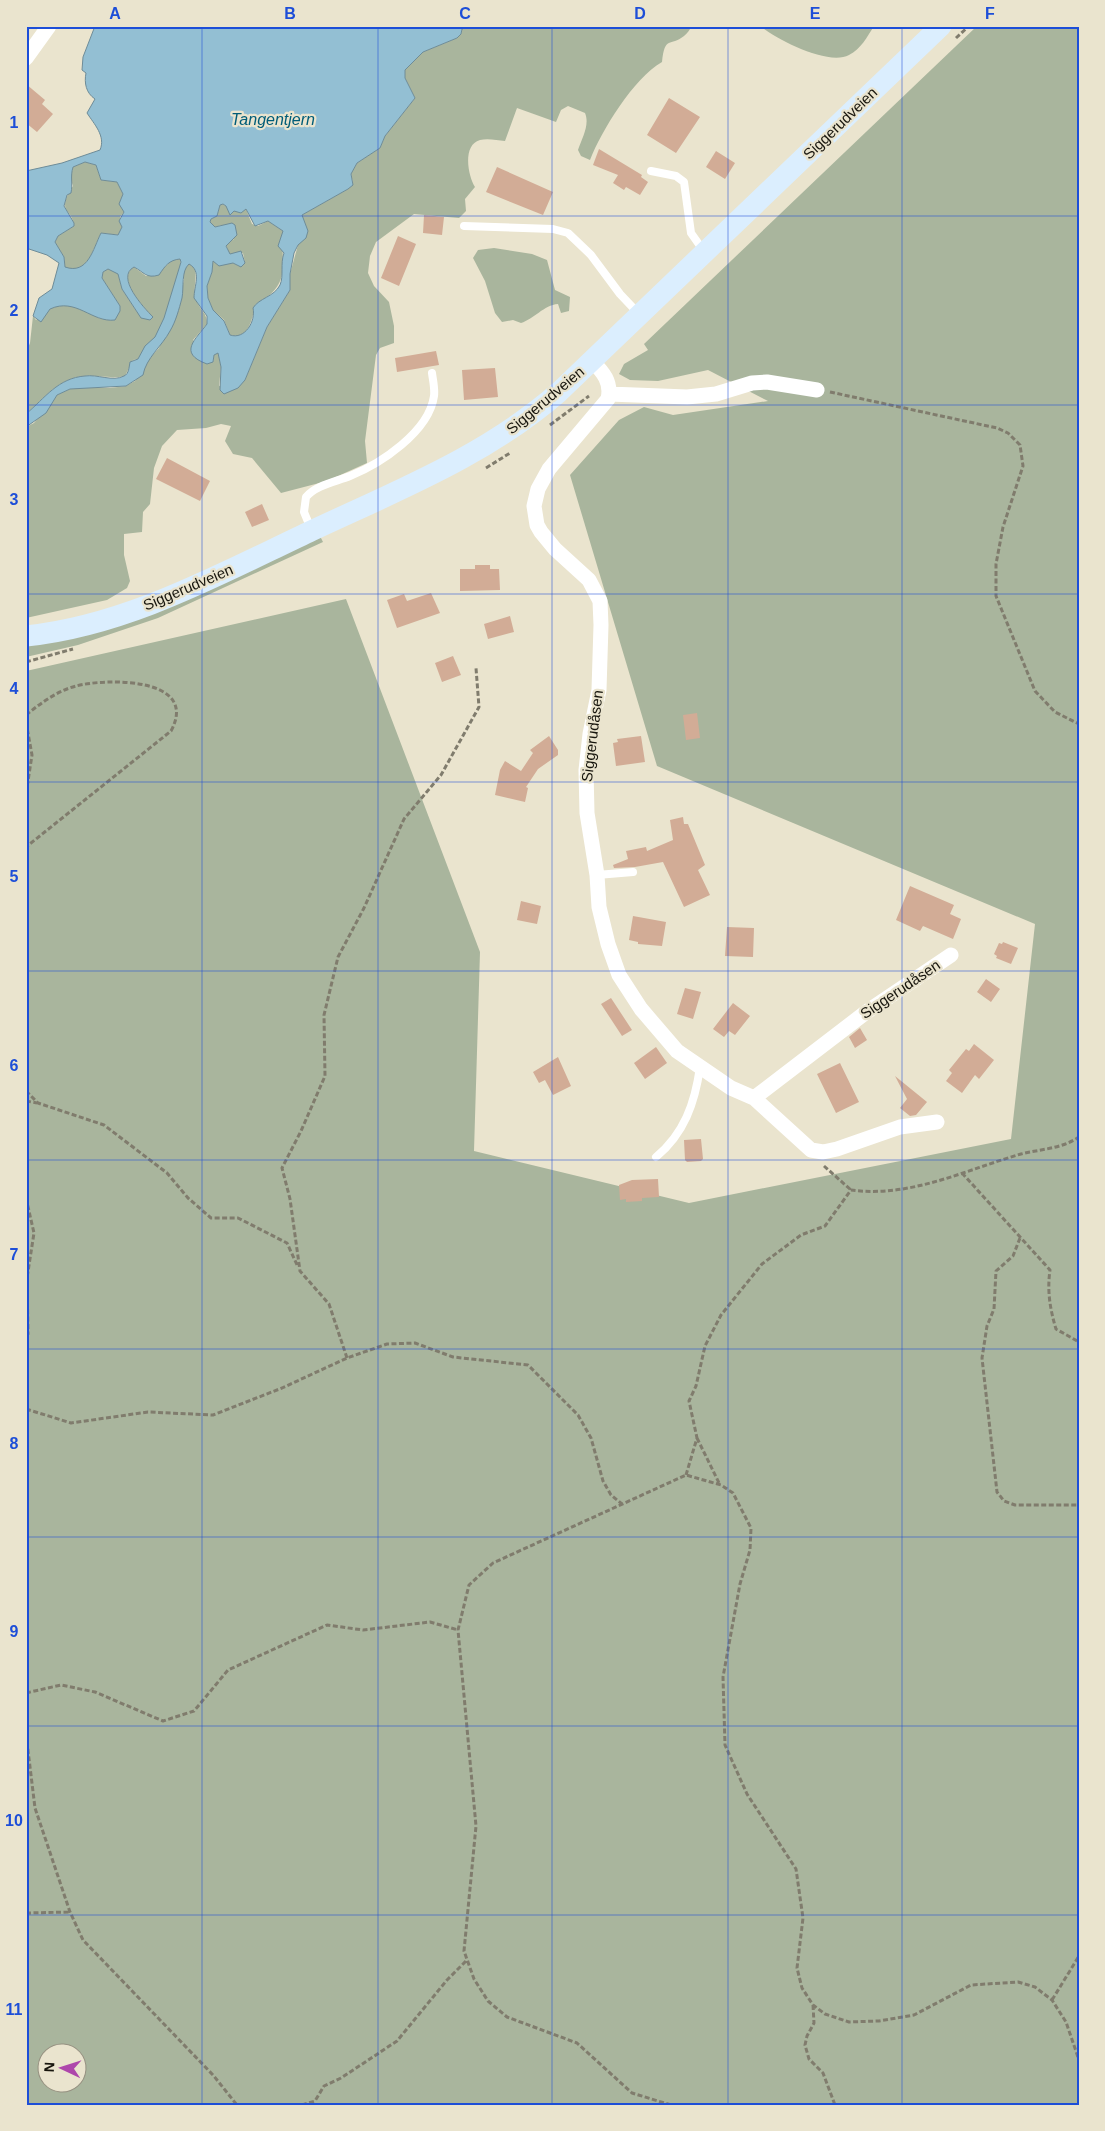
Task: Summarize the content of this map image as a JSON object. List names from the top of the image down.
{
  "streets": {
    "main road": ["Siggerudveien"],
    "street": ["Siggerudåsen"]
  },
  "water": ["Tangentjern"],
  "north": "left",
  "grid": {
    "columns": [
      "A",
      "B",
      "C",
      "D",
      "E",
      "F"
    ],
    "rows": [
      "1",
      "2",
      "3",
      "4",
      "5",
      "6",
      "7",
      "8",
      "9",
      "10",
      "11"
    ]
  }
}
